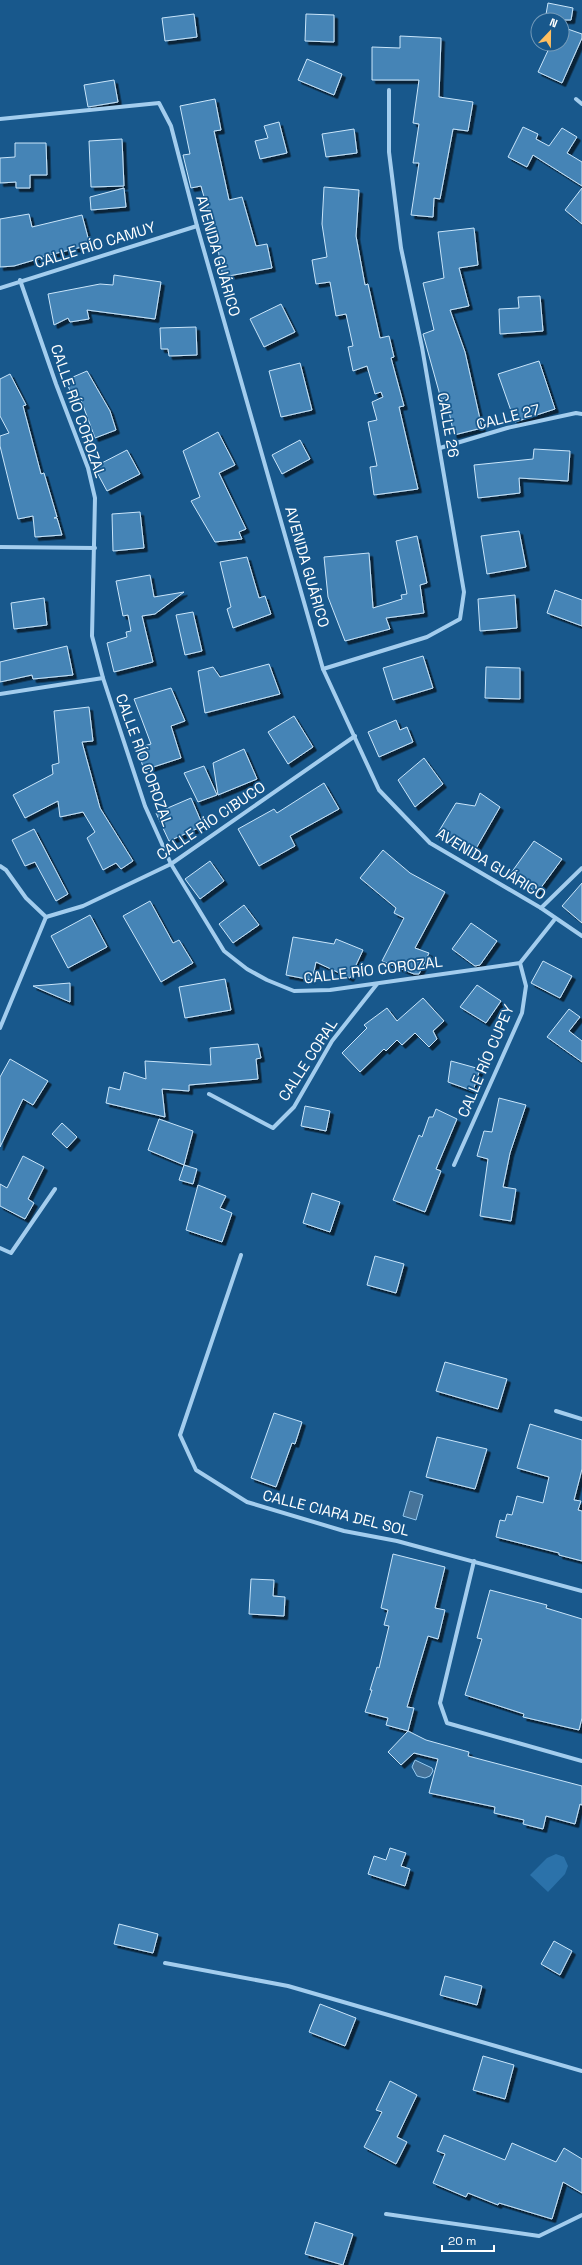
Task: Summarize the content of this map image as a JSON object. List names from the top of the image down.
{
  "streets": {
    "street": [
      "CALLE RÍO CAMUY",
      "AVENIDA GUÁRICO",
      "CALLE RÍO COROZAL",
      "CALLE 27",
      "CALLE 26",
      "CALLE RÍO CIBUCO",
      "CALLE CORAL",
      "CALLE RÍO CUPEY",
      "CALLE CIARA DEL SOL"
    ]
  },
  "crossings": [
    ["CALLE RÍO CAMUY", "AVENIDA GUÁRICO"],
    ["CALLE RÍO CAMUY", "CALLE RÍO COROZAL"],
    ["AVENIDA GUÁRICO", "CALLE 26"],
    ["AVENIDA GUÁRICO", "CALLE RÍO CIBUCO"],
    ["CALLE RÍO COROZAL", "CALLE RÍO CIBUCO"],
    ["CALLE RÍO COROZAL", "CALLE CORAL"],
    ["CALLE RÍO COROZAL", "CALLE RÍO CUPEY"],
    ["CALLE 27", "CALLE 26"]
  ],
  "scale_bar": "20 m",
  "north": "top"
}
